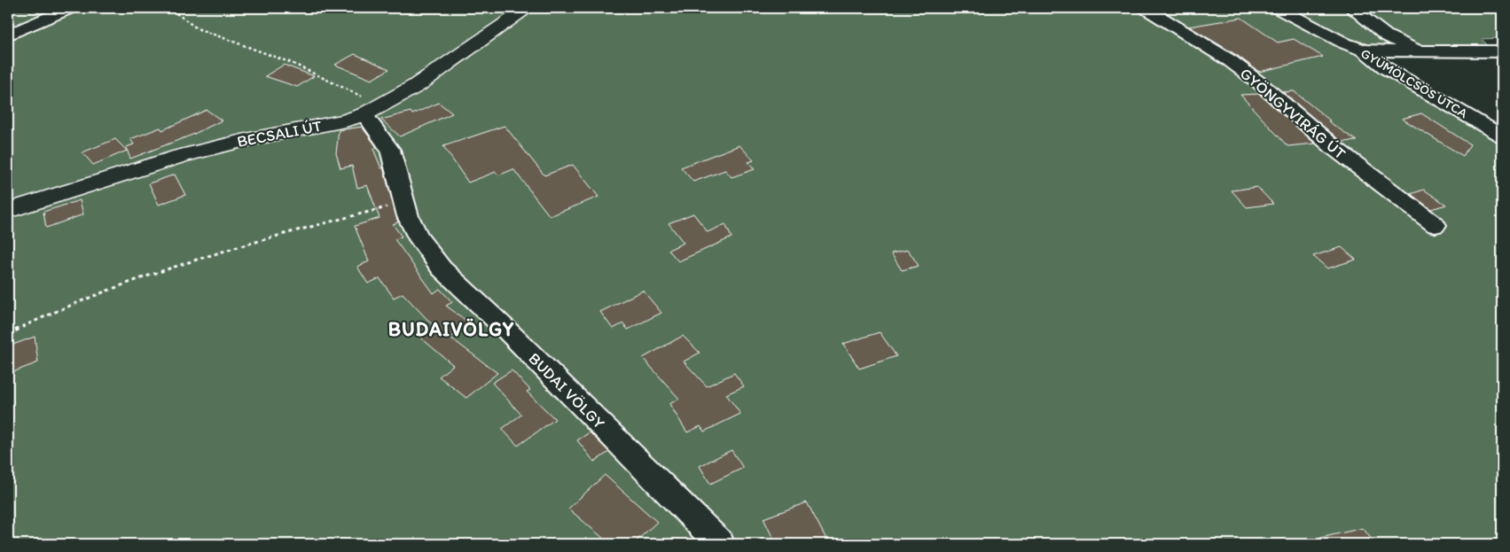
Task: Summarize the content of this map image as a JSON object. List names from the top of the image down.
{
  "streets": {
    "main road": ["BECSALI ÚT"],
    "street": ["GYÜMÖLCSÖS UTCA", "GYÖNGYVIRÁG ÚT", "BUDAI VÖLGY"]
  },
  "crossings": [
    ["BECSALI ÚT", "BUDAI VÖLGY"]
  ],
  "districts": ["BUDAIVÖLGY"]
}
